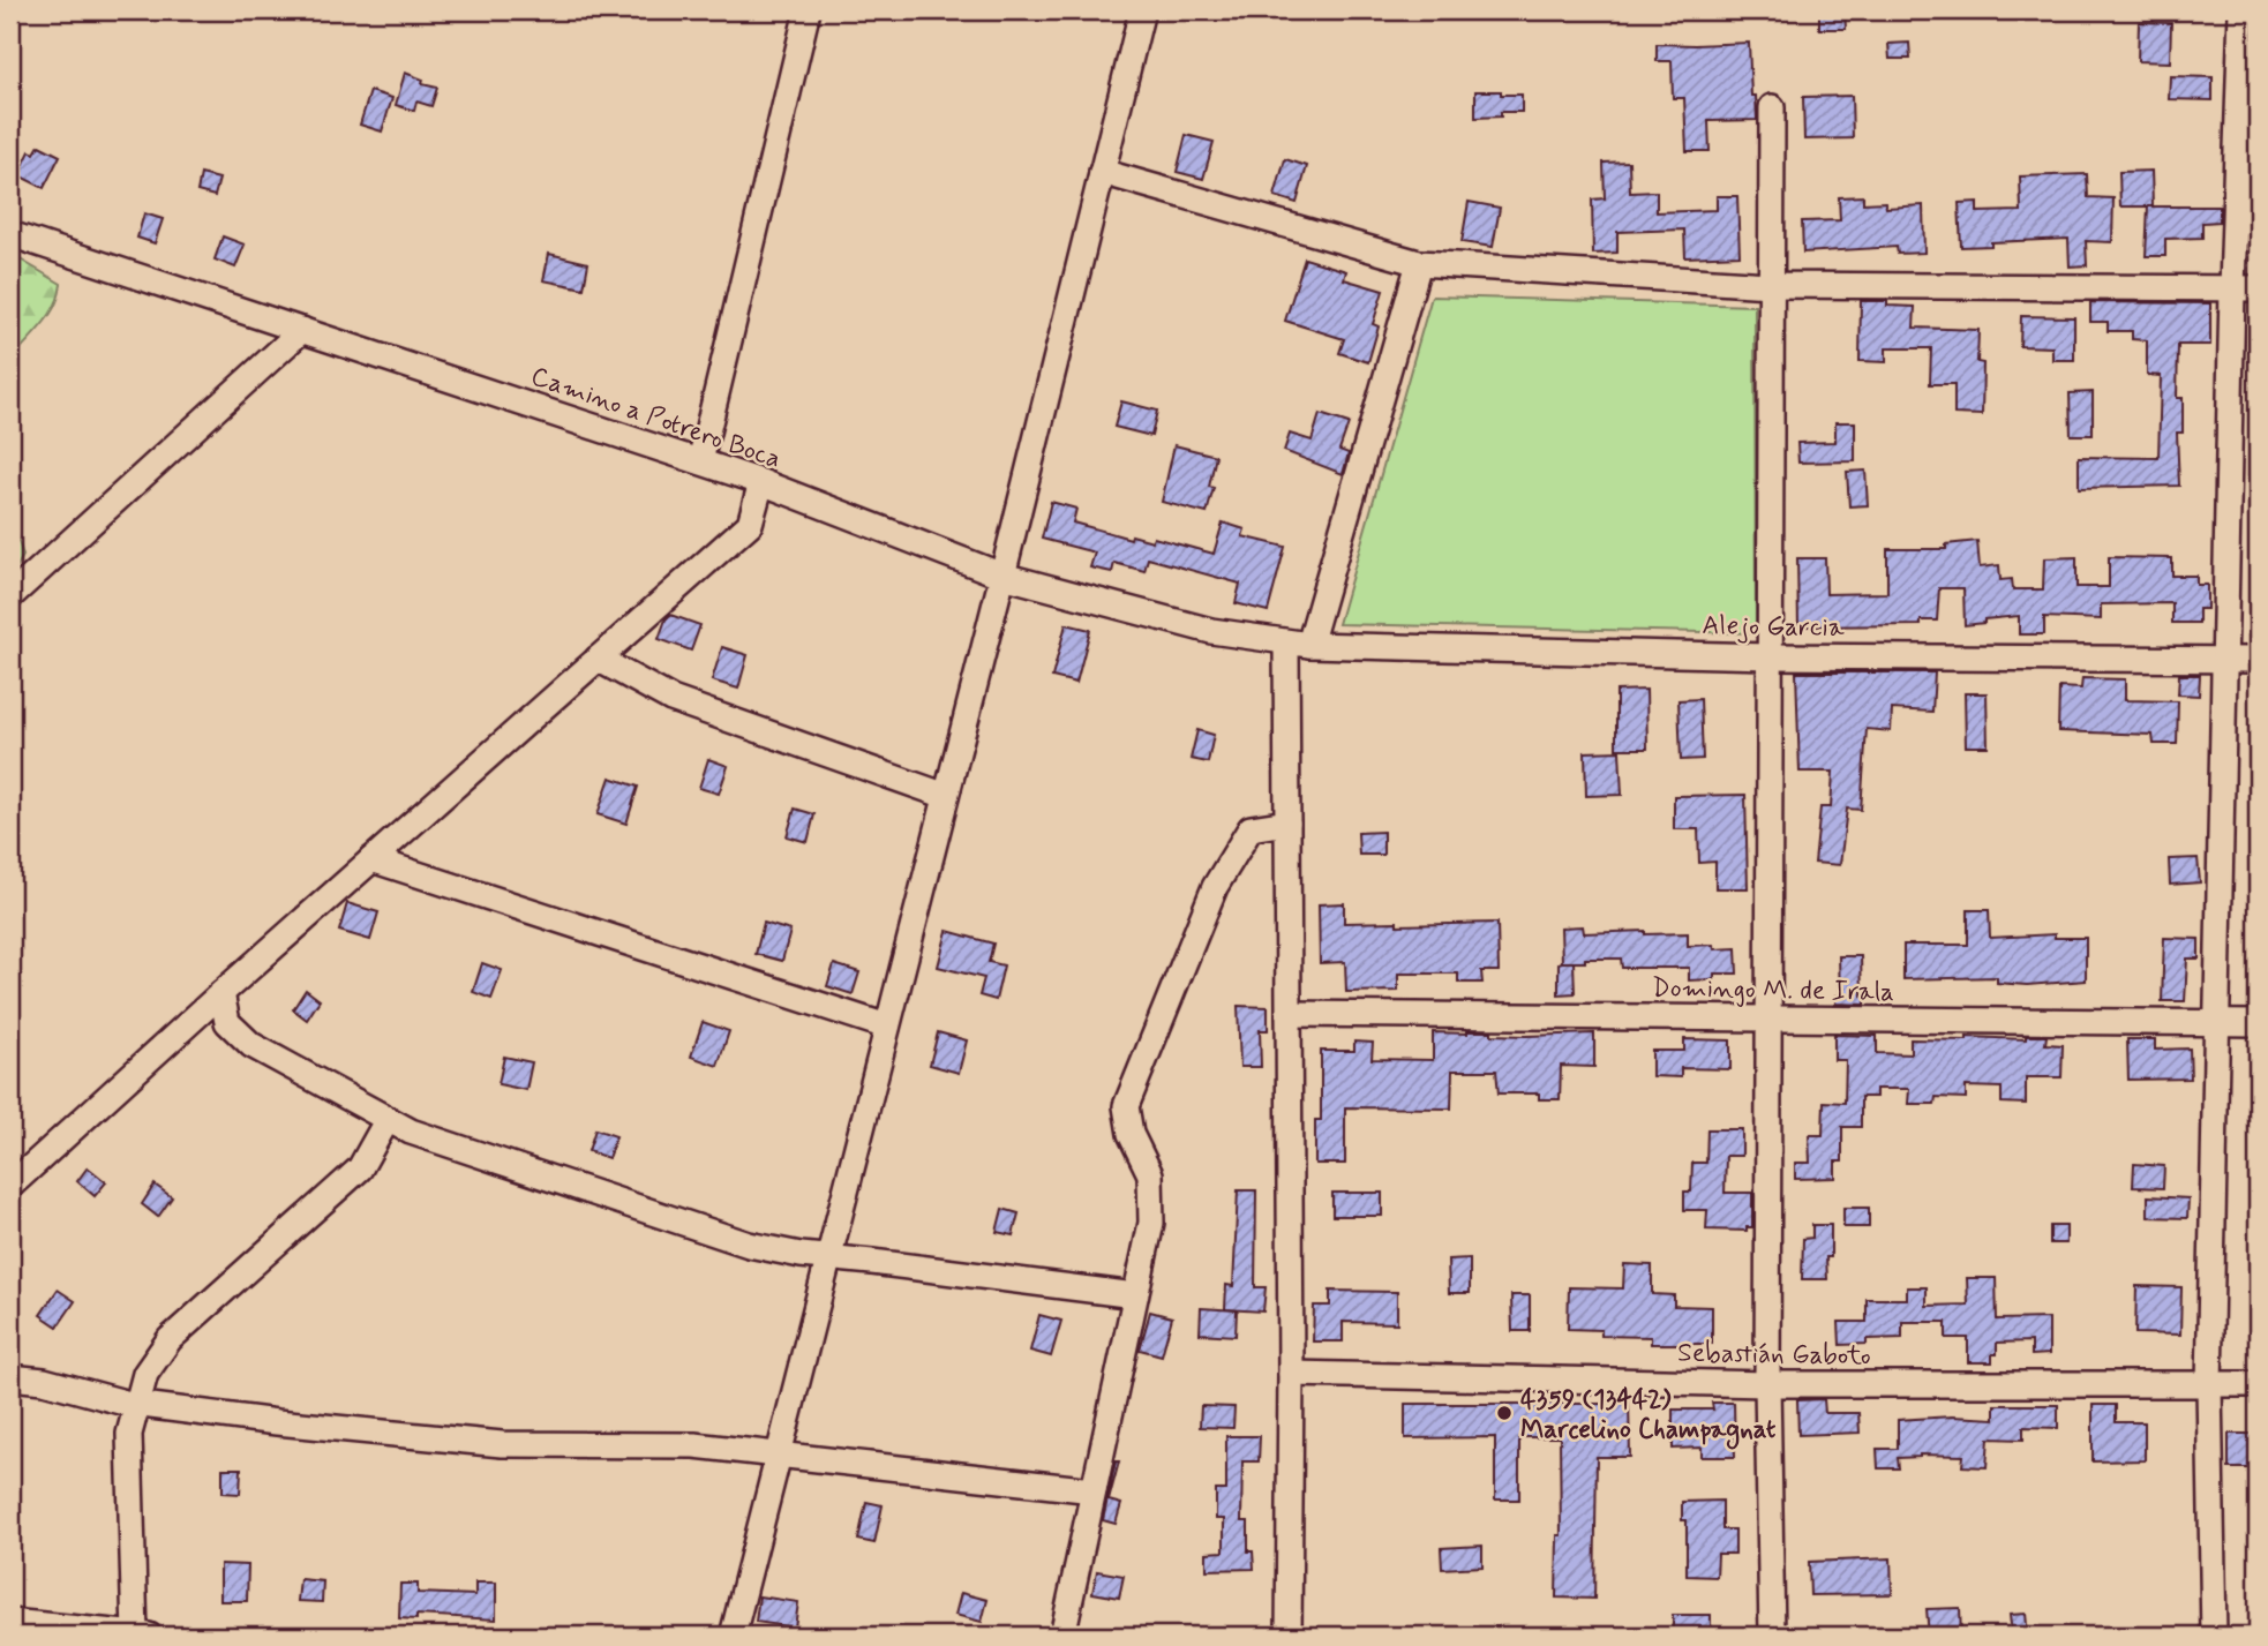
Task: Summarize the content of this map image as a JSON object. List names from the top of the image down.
{
  "streets": {
    "street": [
      "Camino a Potrero Boca",
      "Alejo Garcia",
      "Domingo M. de Irala",
      "Sebastián Gaboto"
    ]
  },
  "crossings": [
    ["Camino a Potrero Boca", "Alejo Garcia"]
  ],
  "places": ["4359 (13442) Marcelino Champagnat"]
}
